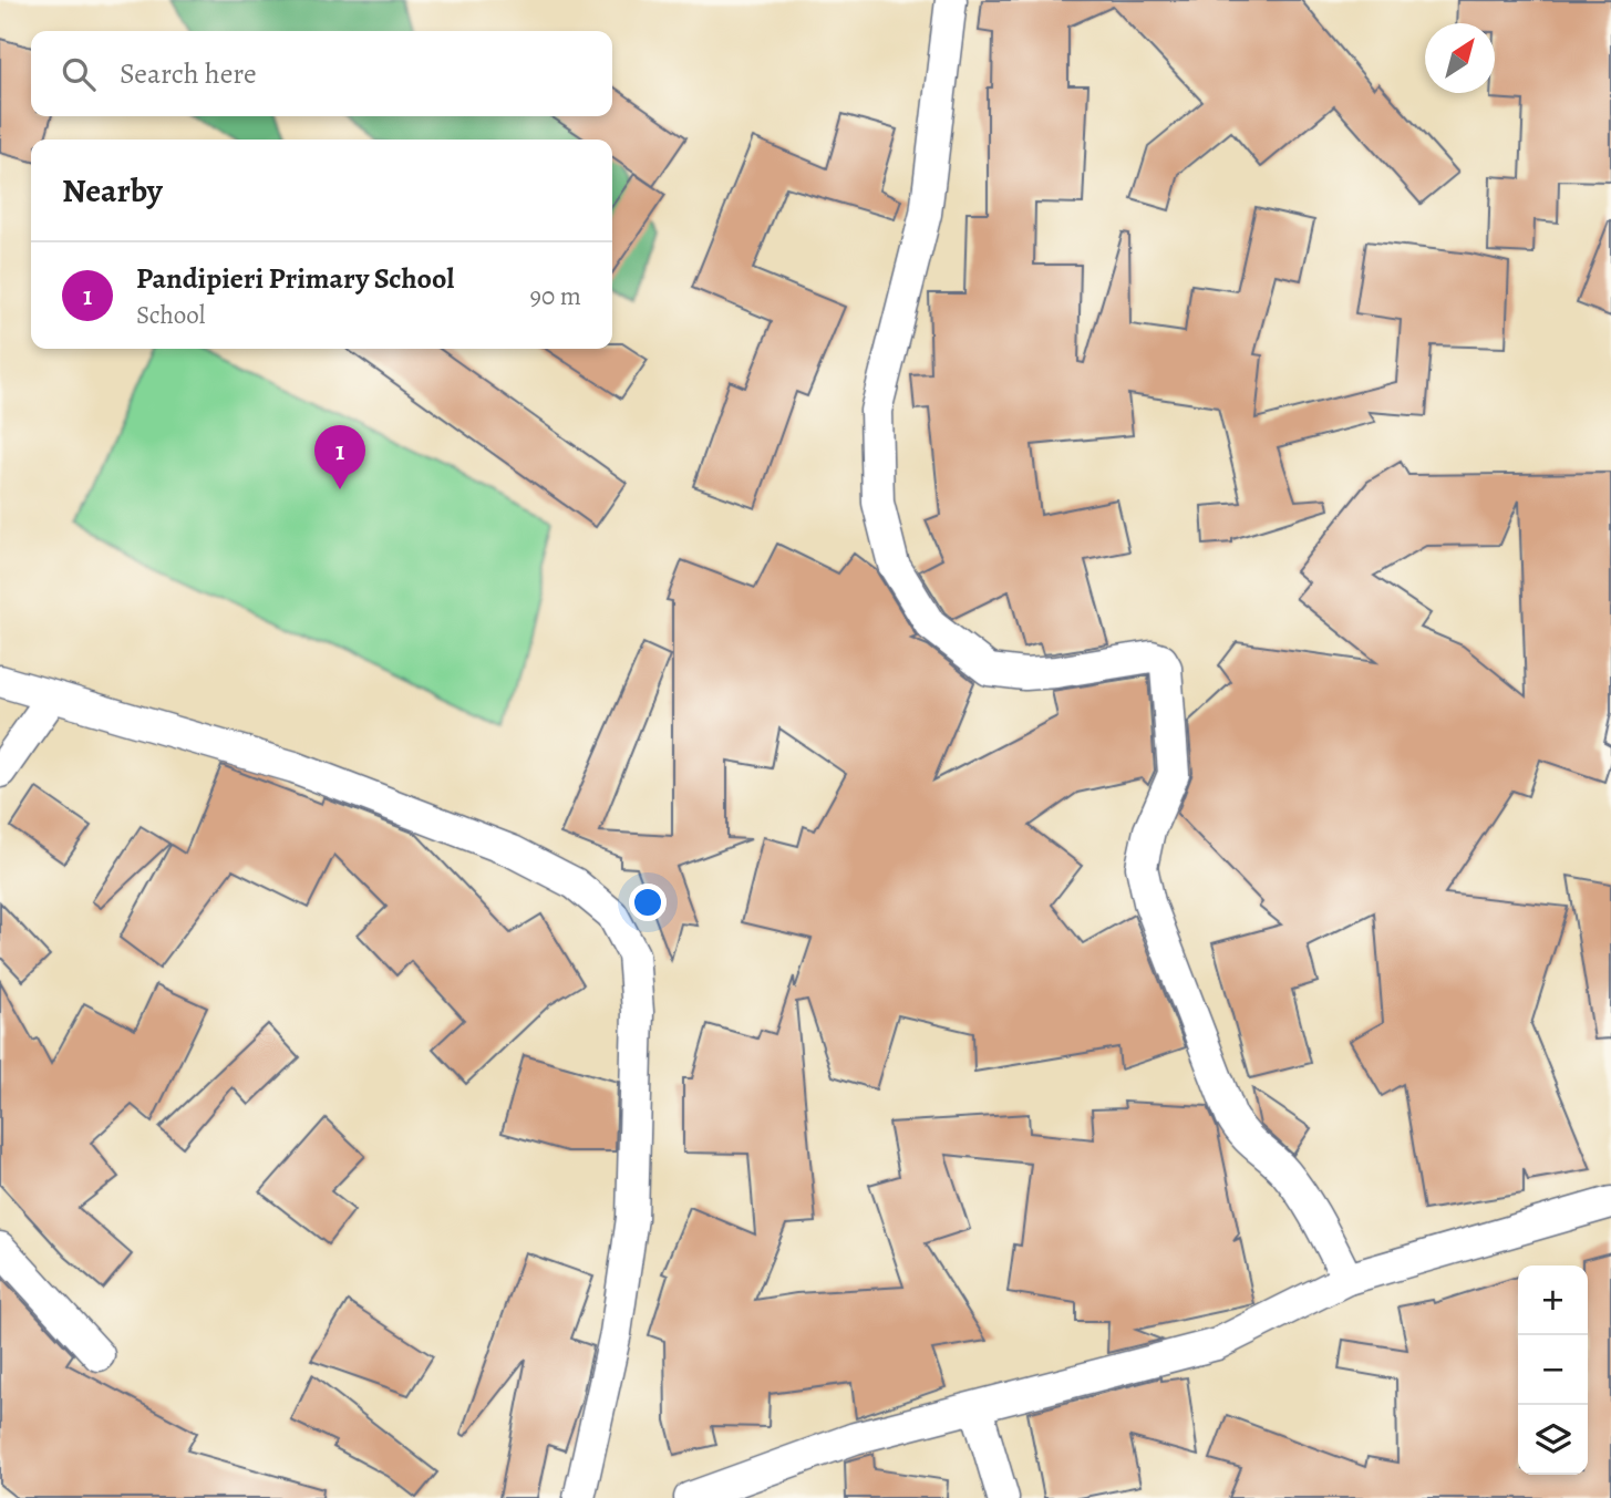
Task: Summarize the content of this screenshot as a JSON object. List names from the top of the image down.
{
  "north": "top right",
  "page": {
    "search": "Search here",
    "heading": "Nearby",
    "list": [
      {
        "mark": "1",
        "name": "Pandipieri Primary School",
        "note": "School",
        "value": "90 m"
      }
    ],
    "pins": "1",
    "map_buttons": ["+", "−"]
  }
}
